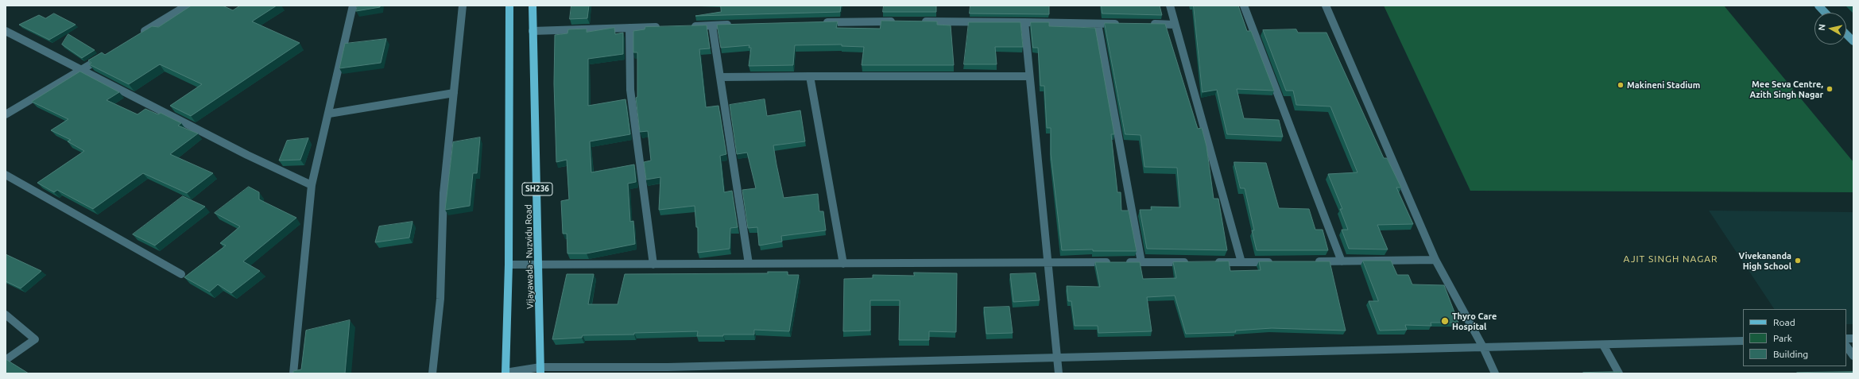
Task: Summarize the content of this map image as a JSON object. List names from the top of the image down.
{
  "streets": {
    "main road": ["SH236", "Vijayawada - Nuzvidu Road"]
  },
  "districts": ["AJIT SINGH NAGAR"],
  "places": [
    "Makineni Stadium",
    "Mee Seva Centre, Azith Singh Nagar",
    "Vivekananda High School",
    "Thyro Care Hospital"
  ],
  "legend": ["Road", "Park", "Building"],
  "north": "left"
}
